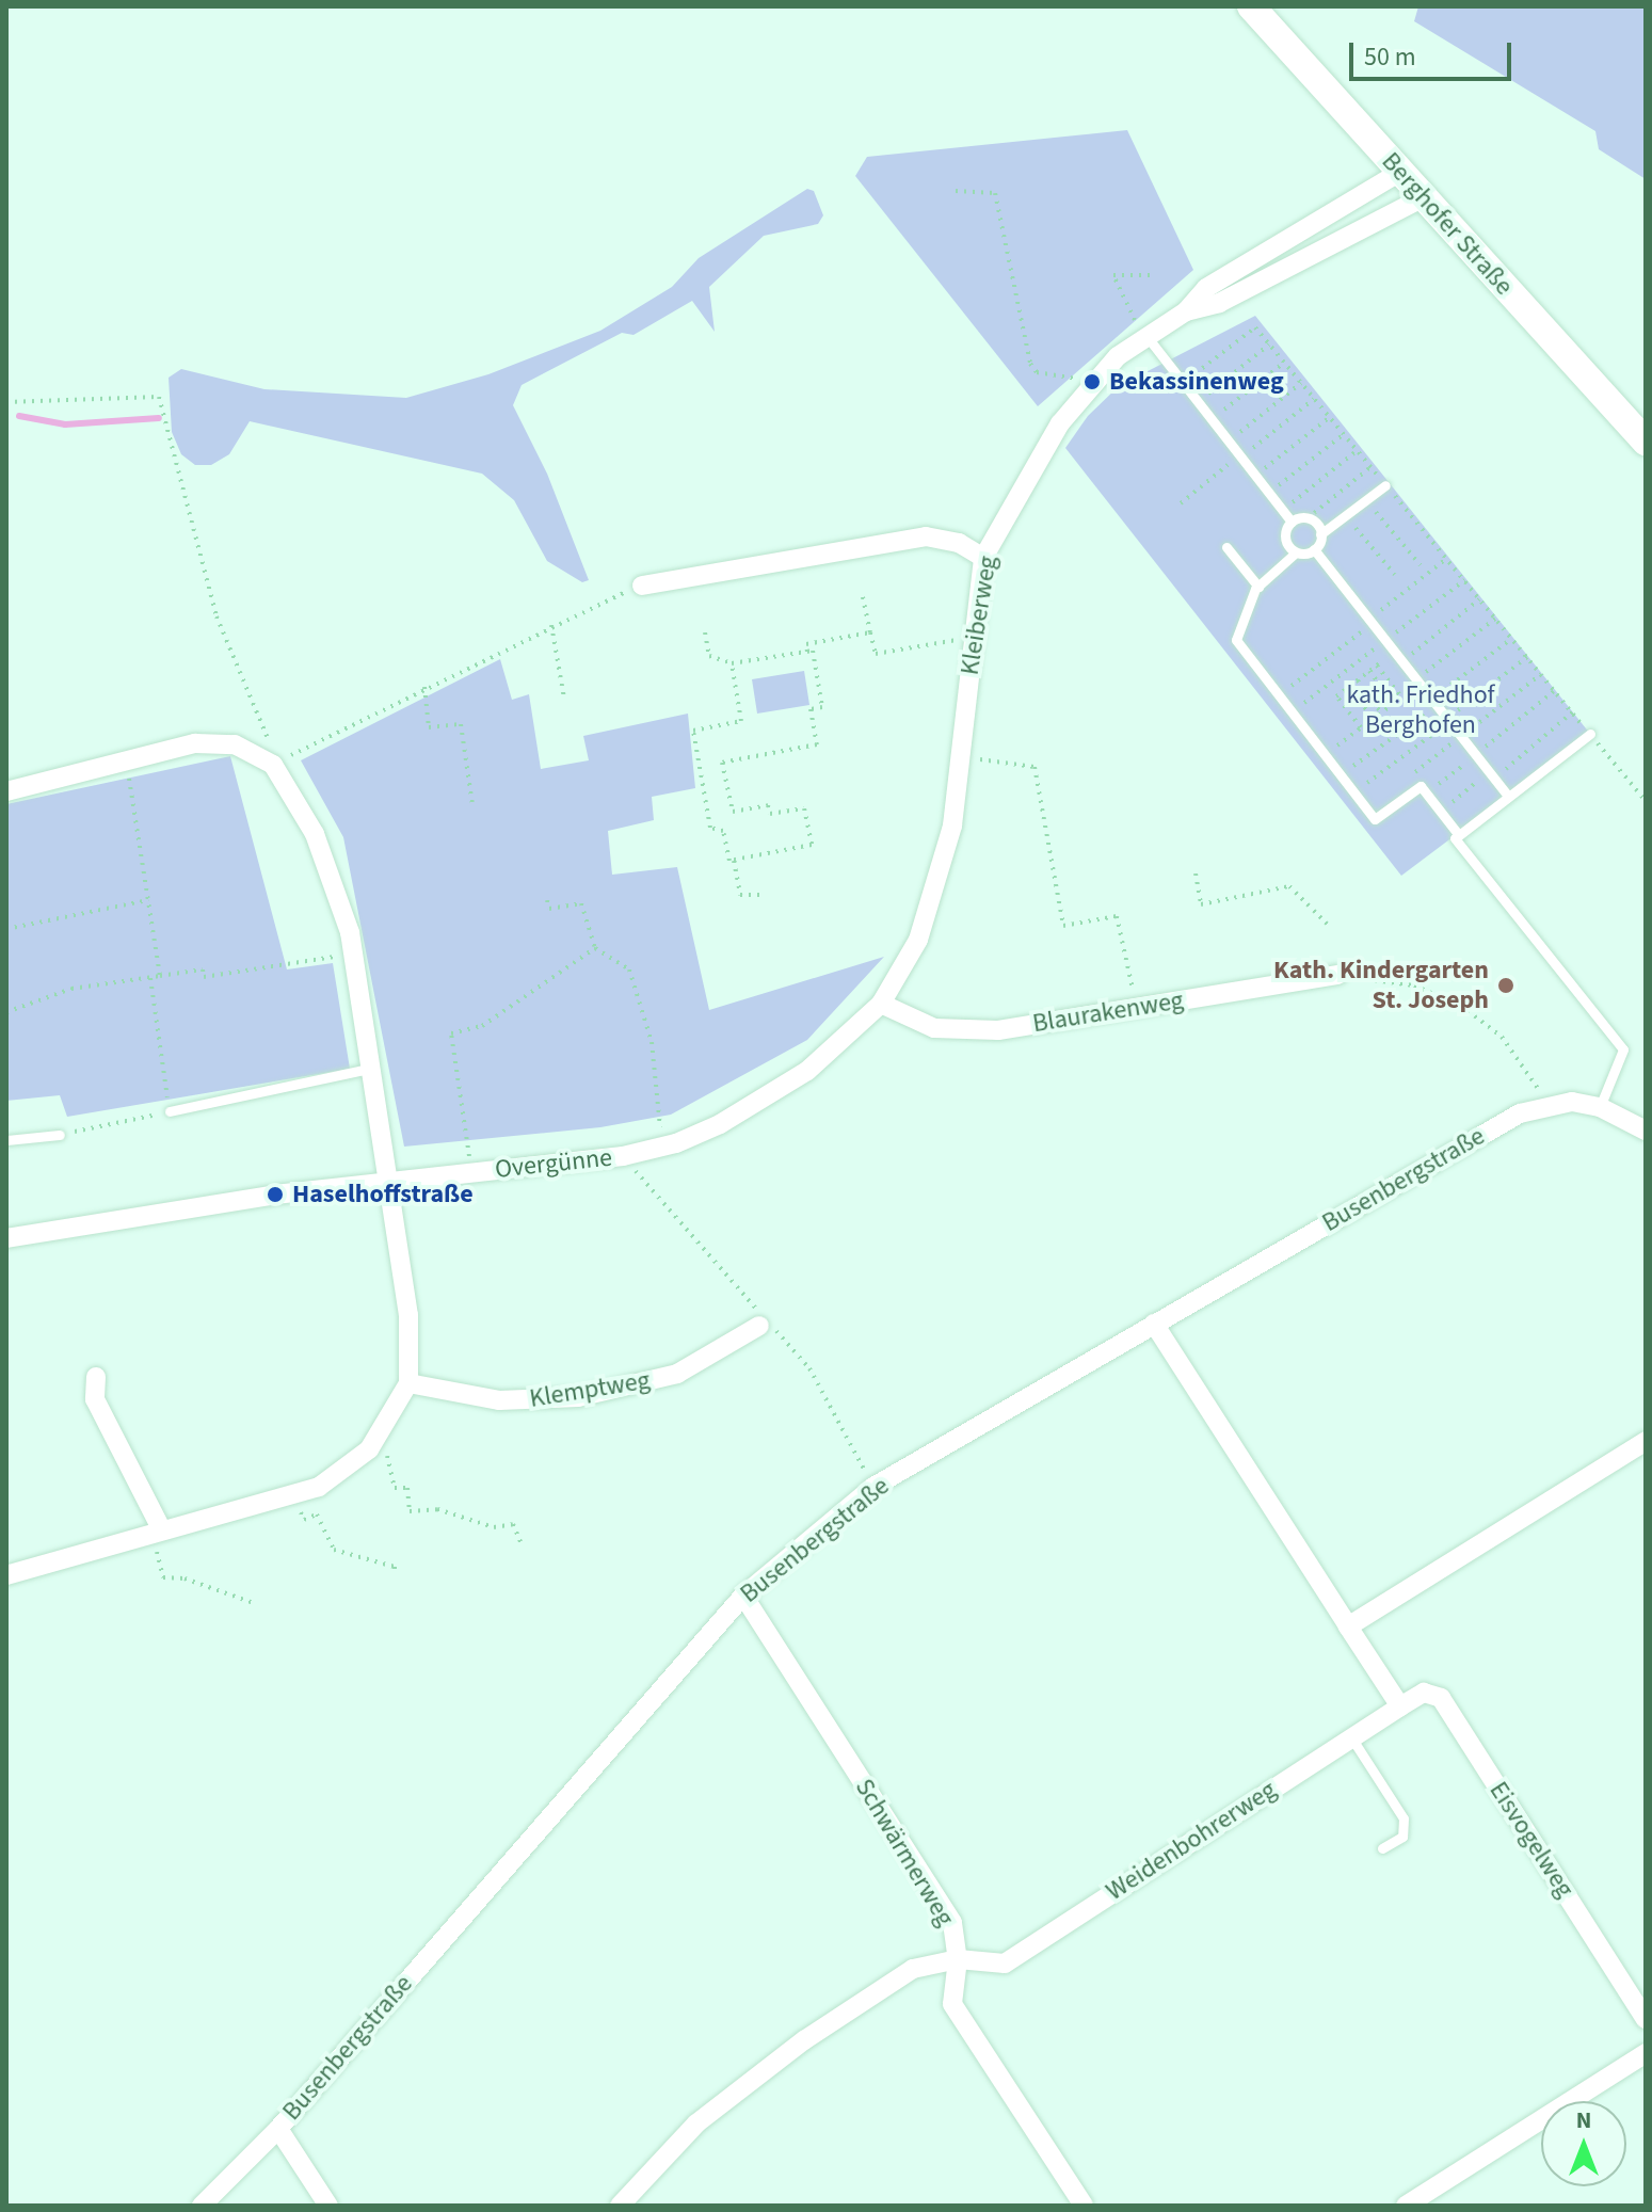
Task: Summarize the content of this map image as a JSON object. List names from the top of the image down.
{
  "streets": {
    "street": [
      "Berghofer Straße",
      "Kleiberweg",
      "Blaurakenweg",
      "Overgünne",
      "Busenbergstraße",
      "Klemptweg",
      "Eisvogelweg",
      "Weidenbohrerweg",
      "Schwärmerweg"
    ]
  },
  "crossings": [
    ["Berghofer Straße", "Kleiberweg"],
    ["Kleiberweg", "Overgünne"],
    ["Blaurakenweg", "Overgünne"],
    ["Busenbergstraße", "Schwärmerweg"],
    ["Eisvogelweg", "Weidenbohrerweg"],
    ["Weidenbohrerweg", "Schwärmerweg"]
  ],
  "parks": ["kath. Friedhof Berghofen"],
  "places": ["Bekassinenweg", "Kath. Kindergarten St. Joseph", "Haselhoffstraße"],
  "scale_bar": "50 m",
  "north": "top"
}
